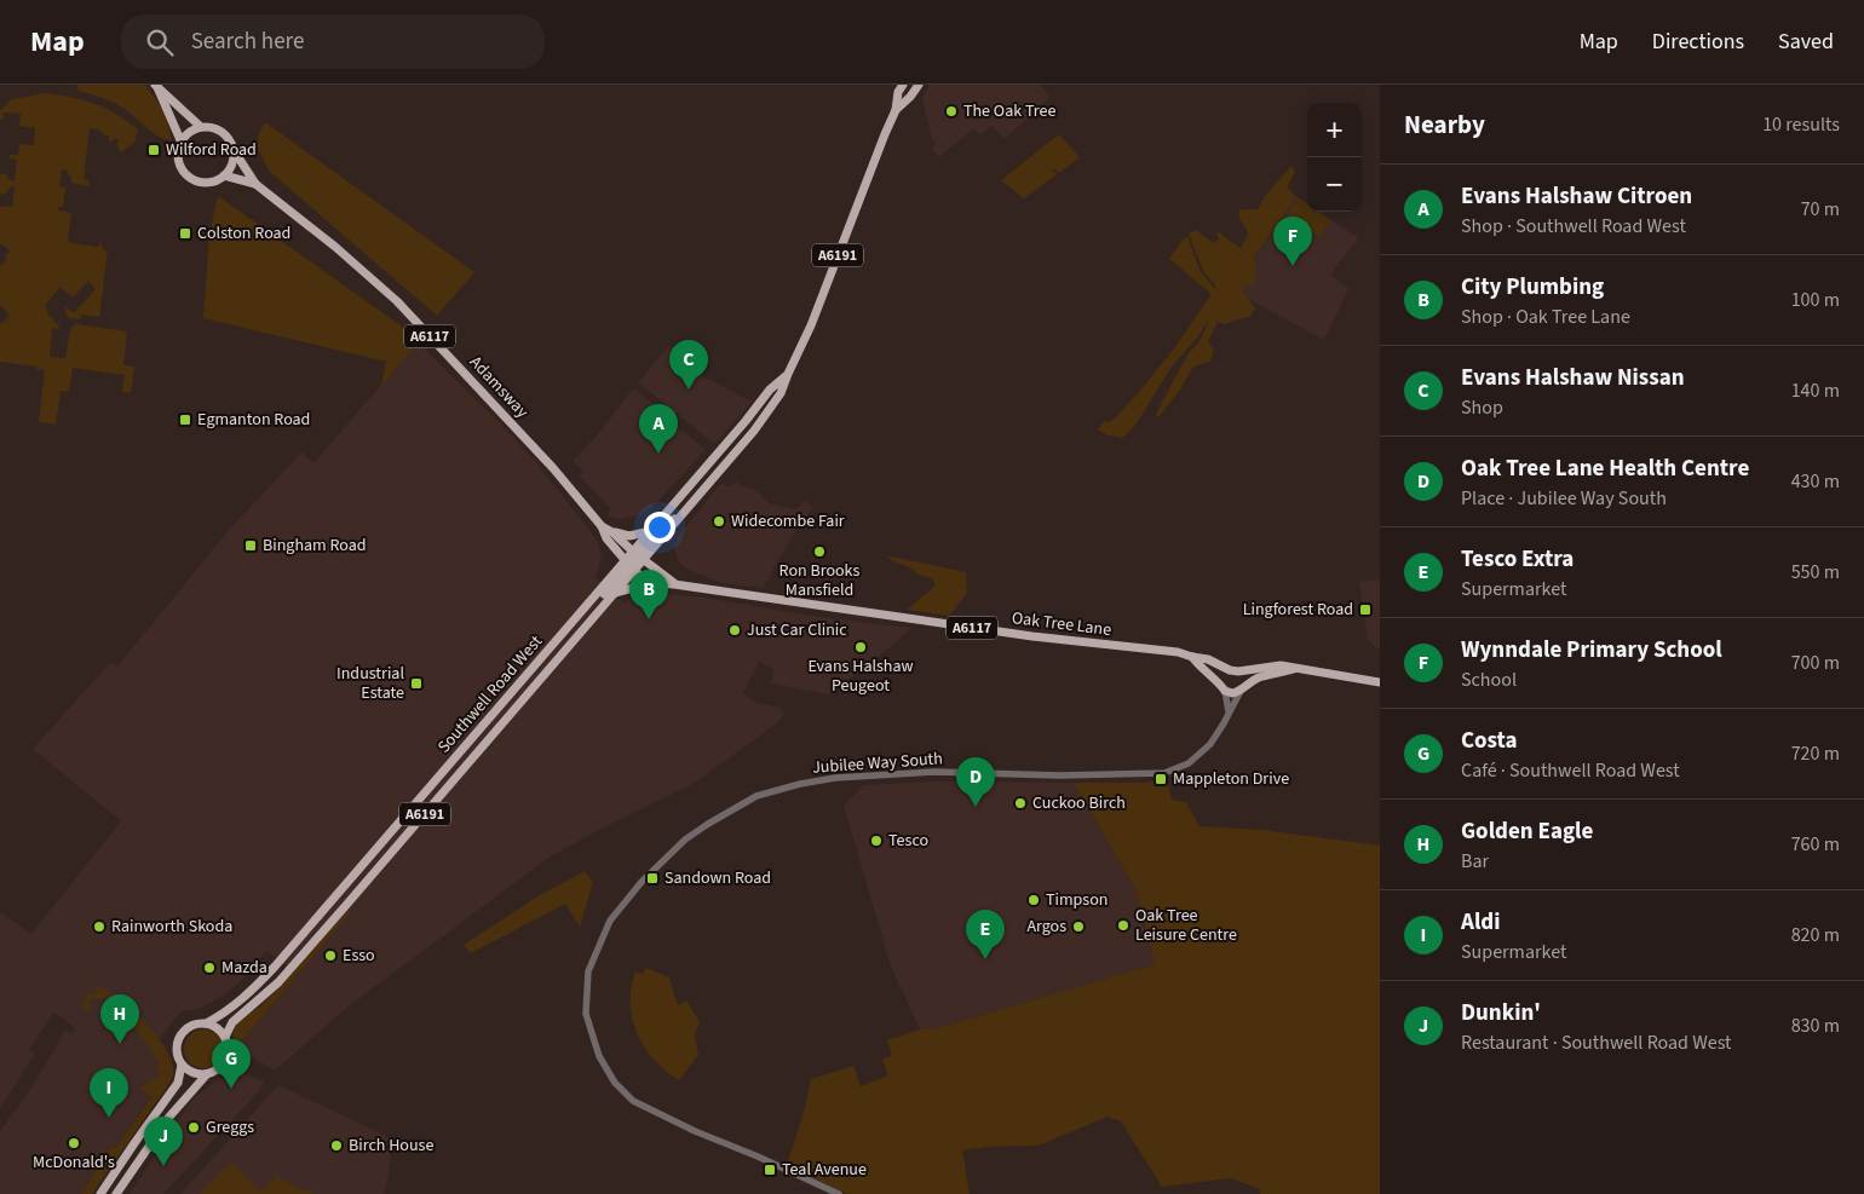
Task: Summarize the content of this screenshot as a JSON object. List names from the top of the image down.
{
  "streets": {
    "main road": [
      "A6191",
      "A6117",
      "Adamsway",
      "Oak Tree Lane",
      "Southwell Road West"
    ],
    "street": ["Jubilee Way South"]
  },
  "crossings": [
    ["A6117", "Adamsway"],
    ["A6117", "Oak Tree Lane"],
    ["A6117", "Southwell Road West"],
    ["Adamsway", "Oak Tree Lane"],
    ["Adamsway", "Southwell Road West"],
    ["Oak Tree Lane", "Southwell Road West"],
    ["Oak Tree Lane", "Jubilee Way South"]
  ],
  "places": {
    "other": [
      "The Oak Tree",
      "Widecombe Fair",
      "Ron Brooks Mansfield",
      "Just Car Clinic",
      "Evans Halshaw Peugeot",
      "Cuckoo Birch",
      "Tesco",
      "Timpson",
      "Oak Tree Leisure Centre",
      "Rainworth Skoda",
      "Argos",
      "Esso",
      "Mazda",
      "Greggs",
      "McDonald's",
      "Birch House"
    ],
    "transit": [
      "Wilford Road",
      "Colston Road",
      "Egmanton Road",
      "Bingham Road",
      "Lingforest Road",
      "Industrial Estate",
      "Mappleton Drive",
      "Sandown Road",
      "Teal Avenue"
    ]
  },
  "page": {
    "header": "Map",
    "search": "Search here",
    "nav": ["Map", "Directions", "Saved"],
    "heading": ["Nearby", "10 results"],
    "map_buttons": ["+", "−"],
    "list": [
      {
        "mark": "A",
        "name": "Evans Halshaw Citroen",
        "note": "Shop · Southwell Road West",
        "value": "70 m"
      },
      {
        "mark": "B",
        "name": "City Plumbing",
        "note": "Shop · Oak Tree Lane",
        "value": "100 m"
      },
      {
        "mark": "C",
        "name": "Evans Halshaw Nissan",
        "note": "Shop",
        "value": "140 m"
      },
      {
        "mark": "D",
        "name": "Oak Tree Lane Health Centre",
        "note": "Place · Jubilee Way South",
        "value": "430 m"
      },
      {
        "mark": "E",
        "name": "Tesco Extra",
        "note": "Supermarket",
        "value": "550 m"
      },
      {
        "mark": "F",
        "name": "Wynndale Primary School",
        "note": "School",
        "value": "700 m"
      },
      {
        "mark": "G",
        "name": "Costa",
        "note": "Café · Southwell Road West",
        "value": "720 m"
      },
      {
        "mark": "H",
        "name": "Golden Eagle",
        "note": "Bar",
        "value": "760 m"
      },
      {
        "mark": "I",
        "name": "Aldi",
        "note": "Supermarket",
        "value": "820 m"
      },
      {
        "mark": "J",
        "name": "Dunkin'",
        "note": "Restaurant · Southwell Road West",
        "value": "830 m"
      }
    ],
    "pins": [
      "F",
      "C",
      "A",
      "B",
      "D",
      "E",
      "H",
      "G",
      "I",
      "J"
    ]
  }
}
